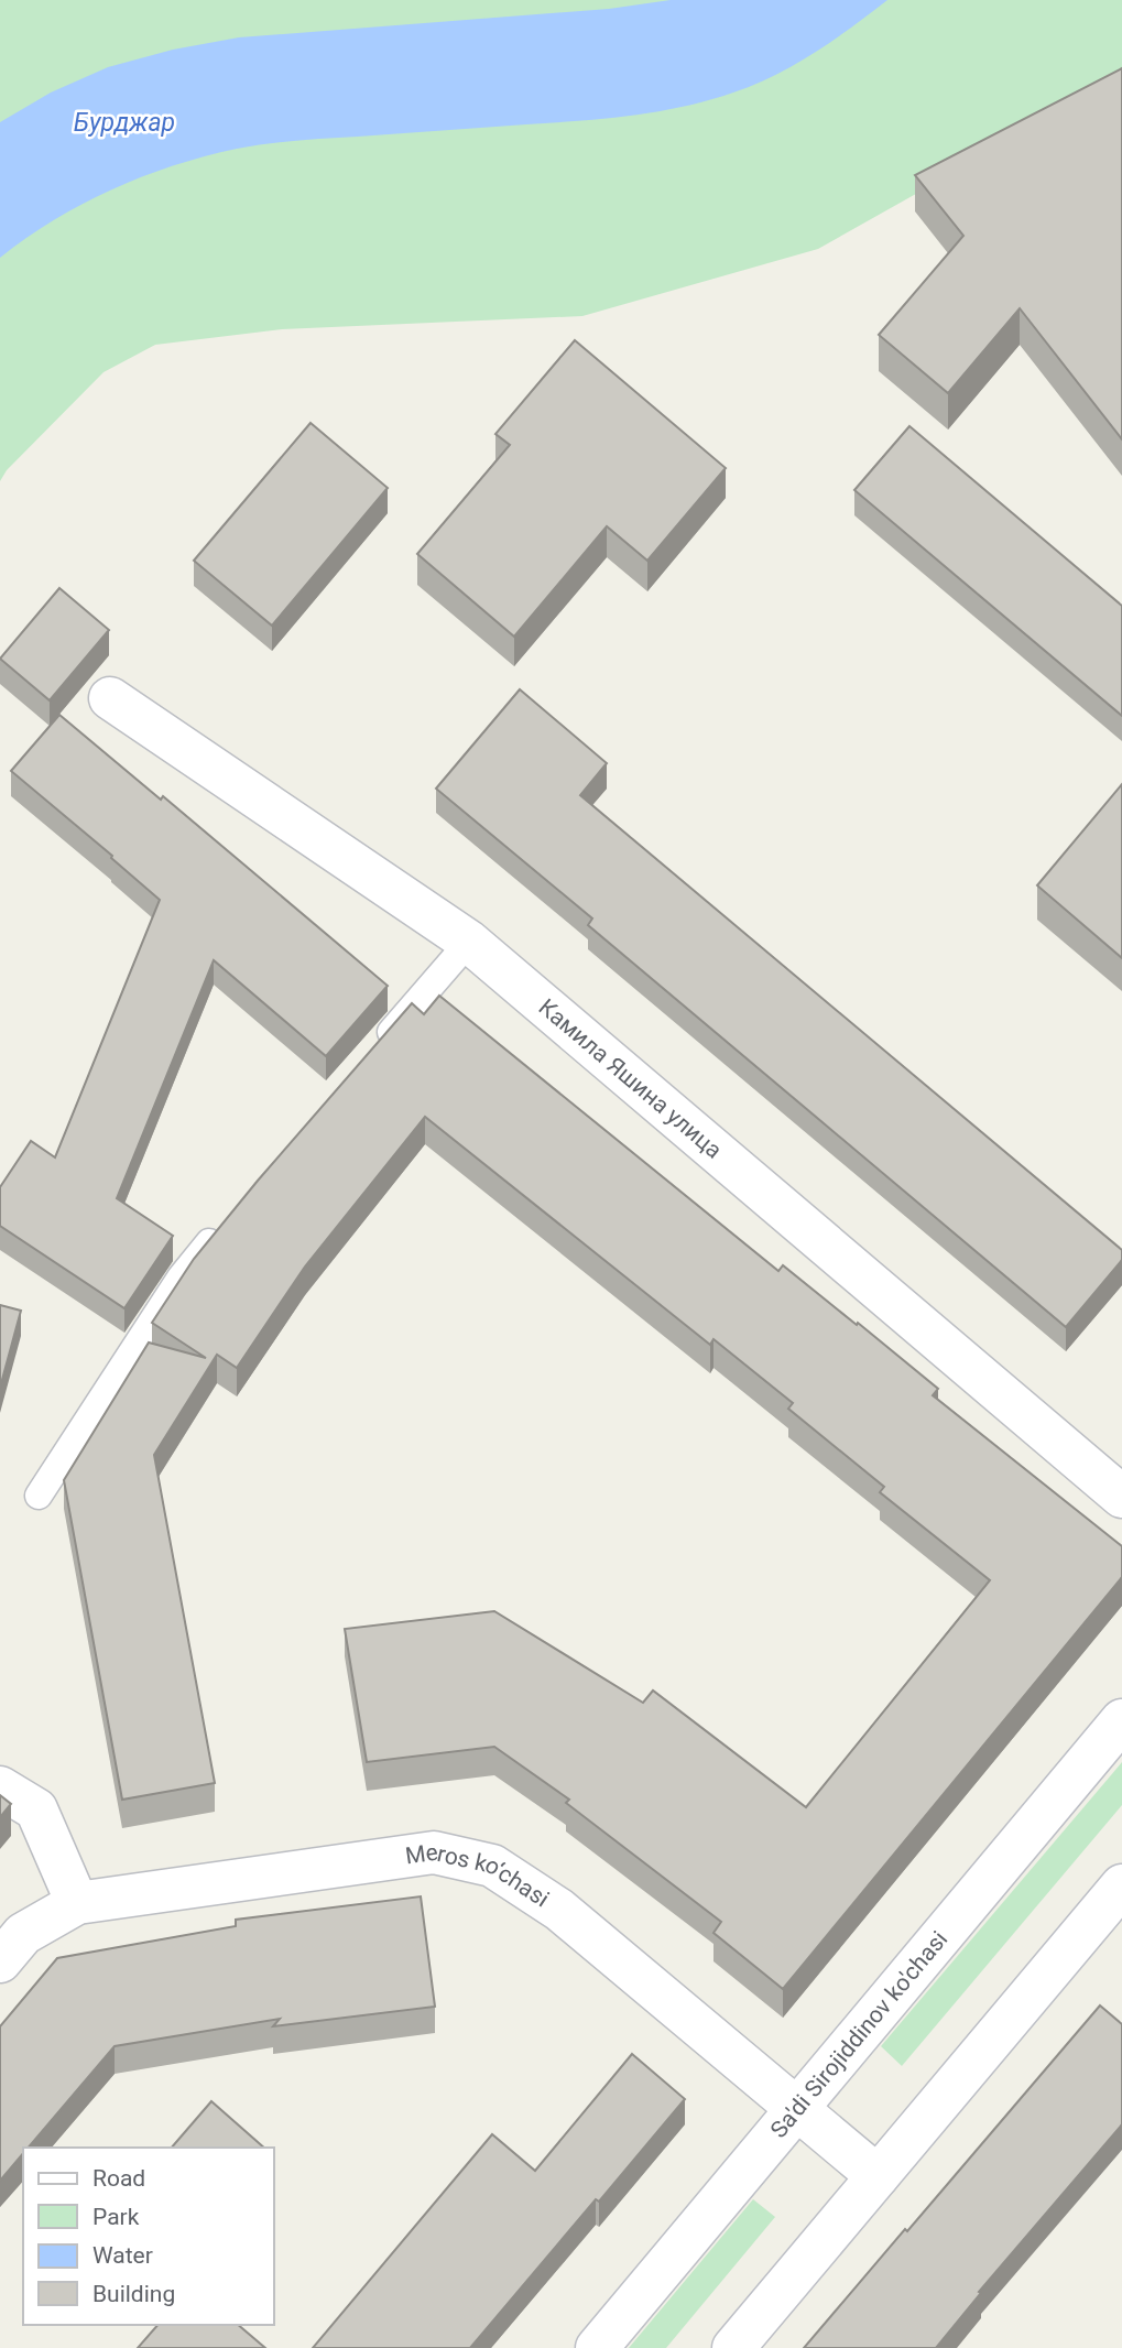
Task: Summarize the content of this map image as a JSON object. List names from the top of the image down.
{
  "streets": {
    "street": ["Камила Яшина улица", "Meros ko‘chasi", "Sa'di Sirojiddinov ko'chasi"]
  },
  "crossings": [
    ["Meros ko‘chasi", "Sa'di Sirojiddinov ko'chasi"]
  ],
  "water": ["Бурджар"],
  "legend": [
    "Road",
    "Park",
    "Water",
    "Building"
  ]
}
